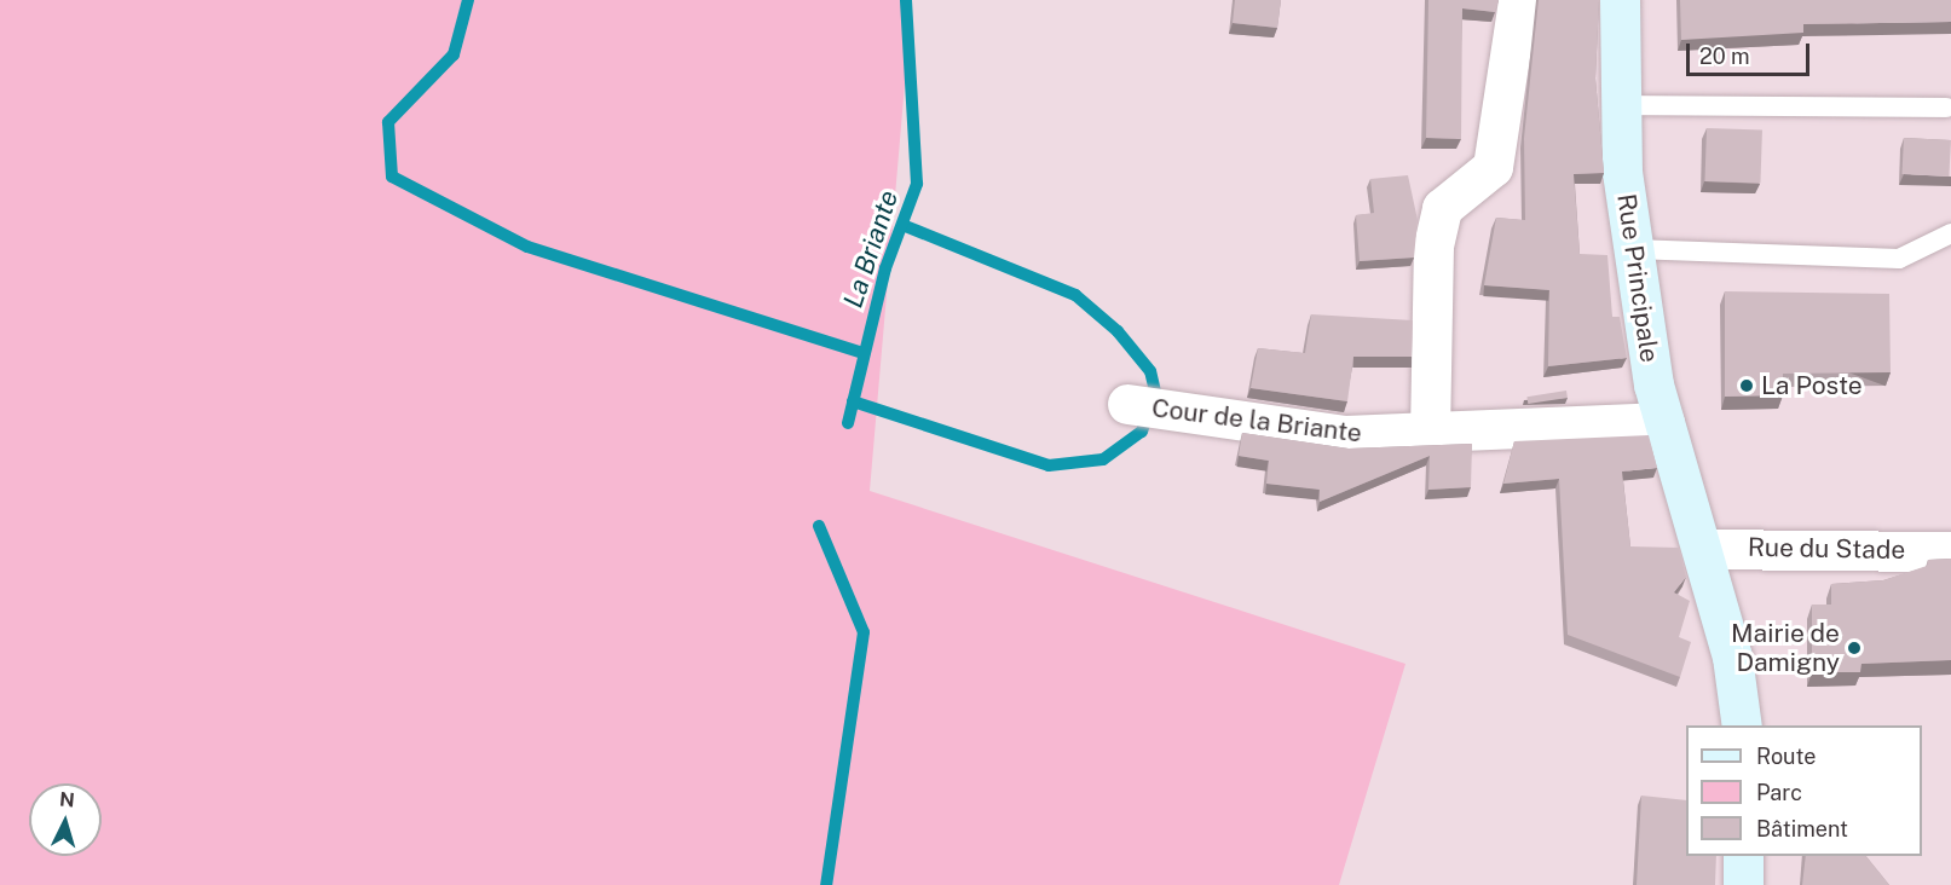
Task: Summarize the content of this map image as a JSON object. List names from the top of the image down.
{
  "streets": {
    "street": ["Rue Principale", "Cour de la Briante", "Rue du Stade"]
  },
  "crossings": [
    ["Rue Principale", "Cour de la Briante"],
    ["Rue Principale", "Rue du Stade"]
  ],
  "water": ["La Briante"],
  "places": ["La Poste", "Mairie de Damigny"],
  "legend": ["Route", "Parc", "Bâtiment"],
  "scale_bar": "20 m",
  "north": "top"
}
